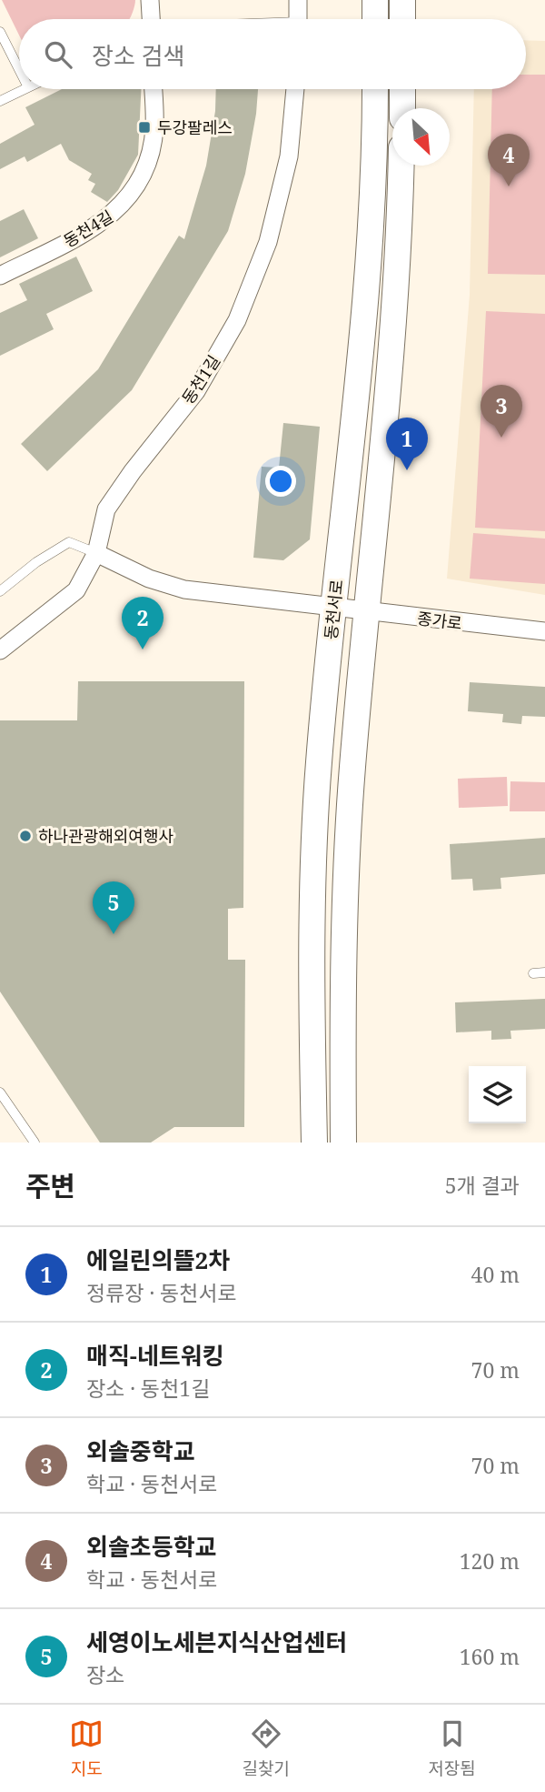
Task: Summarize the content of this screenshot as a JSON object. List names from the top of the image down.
{
  "streets": {
    "main road": ["동천서로"],
    "street": ["동천4길", "동천1길", "종가로"]
  },
  "crossings": [
    ["동천1길", "종가로"],
    ["동천서로", "종가로"]
  ],
  "places": {
    "transit": ["두강팔레스"],
    "other": ["하나관광해외여행사"]
  },
  "north": "bottom right",
  "page": {
    "search": "장소 검색",
    "pins": [
      "4",
      "3",
      "1",
      "2",
      "5"
    ],
    "heading": ["주변", "5개 결과"],
    "list": [
      {
        "mark": "1",
        "name": "에일린의뜰2차",
        "note": "정류장 · 동천서로",
        "value": "40 m"
      },
      {
        "mark": "2",
        "name": "매직-네트워킹",
        "note": "장소 · 동천1길",
        "value": "70 m"
      },
      {
        "mark": "3",
        "name": "외솔중학교",
        "note": "학교 · 동천서로",
        "value": "70 m"
      },
      {
        "mark": "4",
        "name": "외솔초등학교",
        "note": "학교 · 동천서로",
        "value": "120 m"
      },
      {
        "mark": "5",
        "name": "세영이노세븐지식산업센터",
        "note": "장소",
        "value": "160 m"
      }
    ],
    "nav": ["지도", "길찾기", "저장됨"]
  }
}
